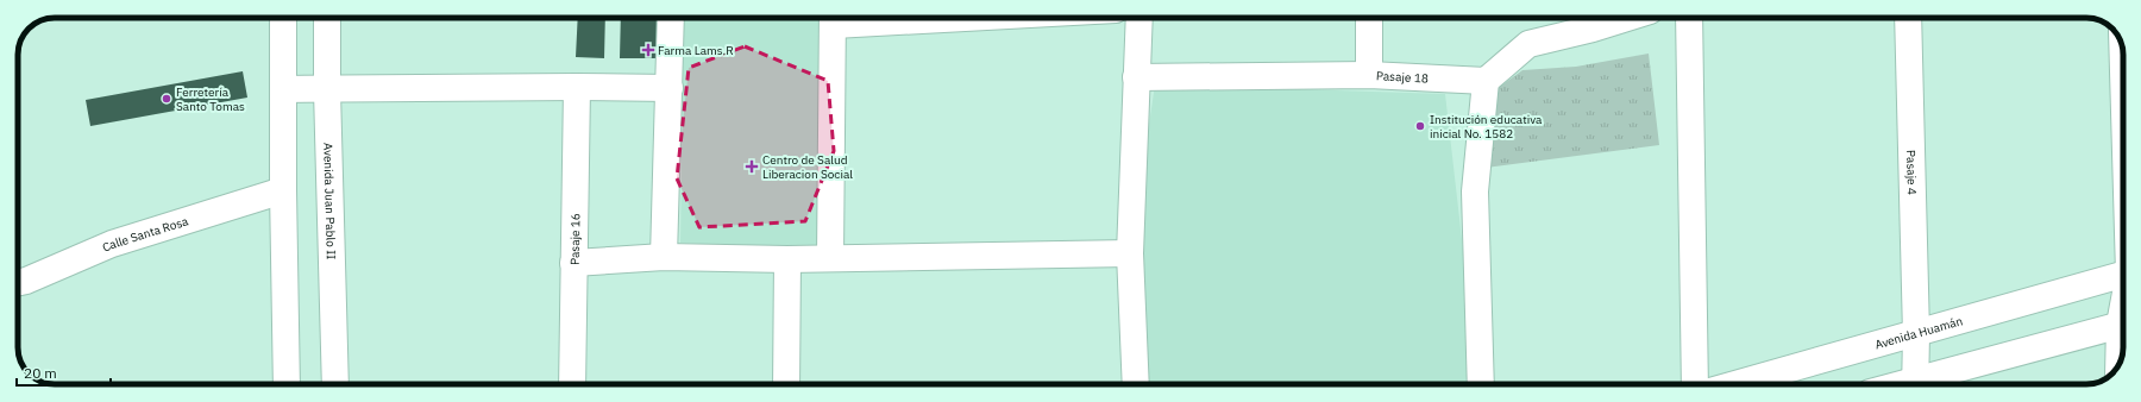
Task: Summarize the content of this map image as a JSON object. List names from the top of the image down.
{
  "streets": {
    "street": [
      "Pasaje 18",
      "Pasaje 4",
      "Avenida Juan Pablo II",
      "Calle Santa Rosa",
      "Pasaje 16",
      "Avenida Huamán"
    ]
  },
  "crossings": [
    ["Pasaje 4", "Avenida Huamán"]
  ],
  "places": {
    "health": ["Farma Lams.R", "Centro de Salud Liberacion Social"],
    "other": ["Ferretería Santo Tomas", "Institución educativa inicial No. 1582"]
  },
  "scale_bar": "20 m"
}
